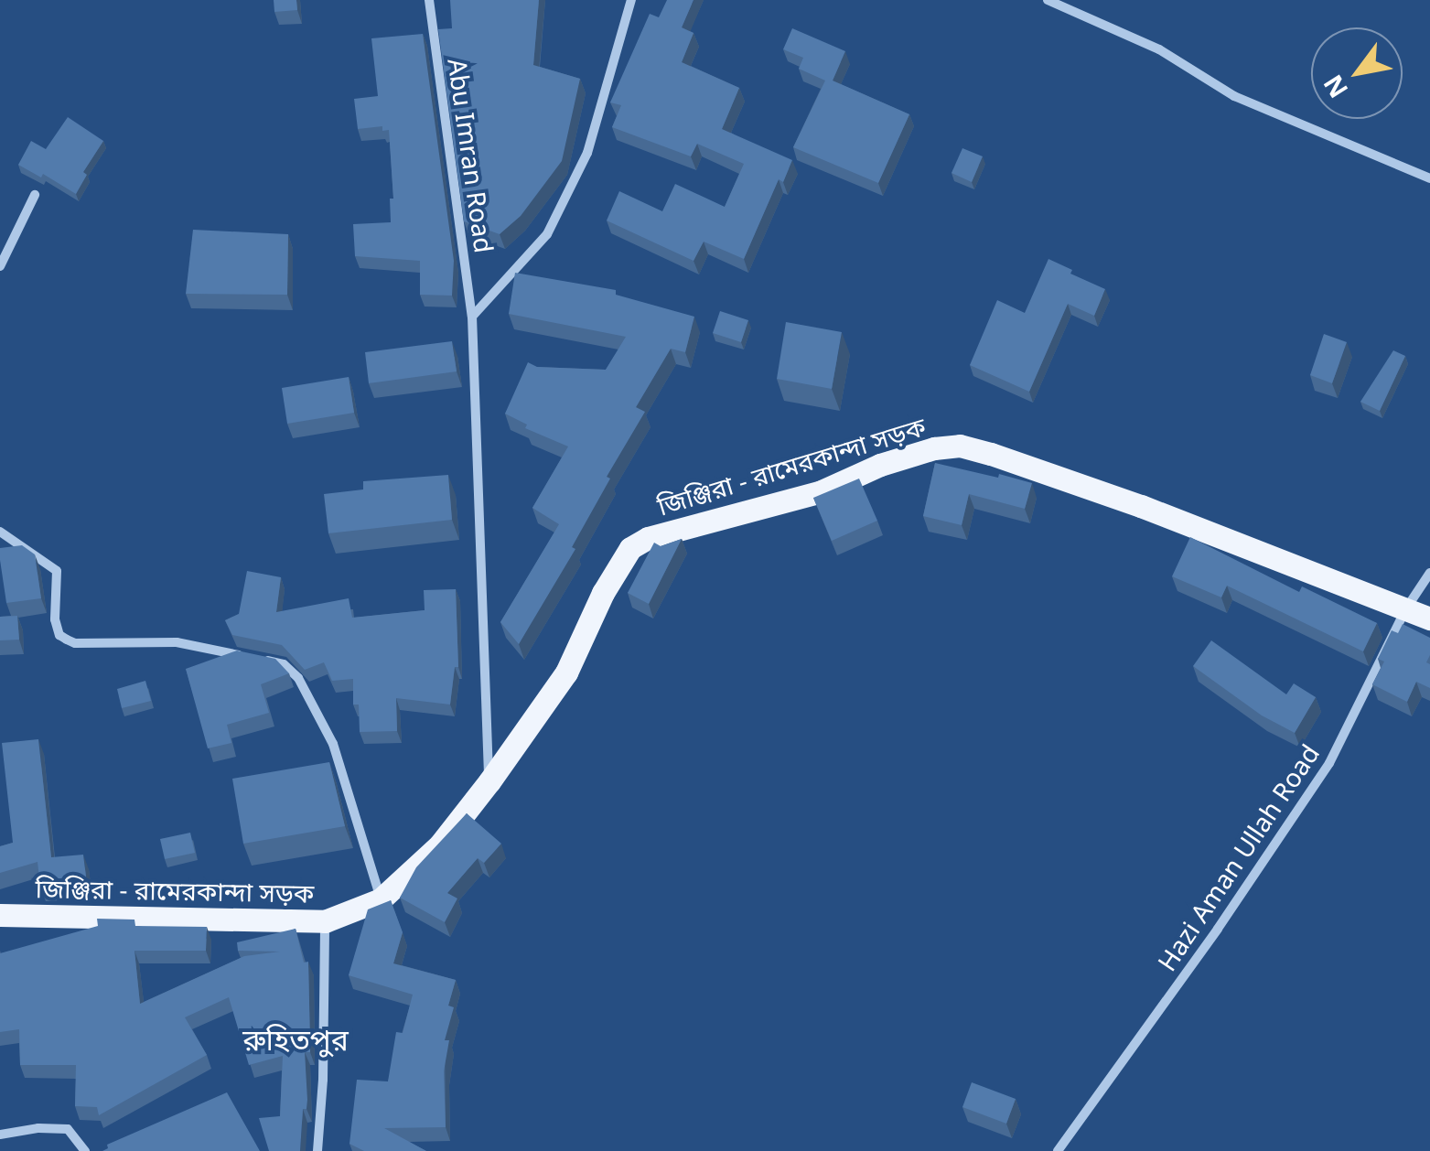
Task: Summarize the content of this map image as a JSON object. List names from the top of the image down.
{
  "streets": {
    "main road": ["জিঞ্জিরা - রামেরকান্দা সড়ক"],
    "street": ["Abu Imran Road", "Hazi Aman Ullah Road"]
  },
  "crossings": [
    ["Abu Imran Road", "জিঞ্জিরা - রামেরকান্দা সড়ক"],
    ["জিঞ্জিরা - রামেরকান্দা সড়ক", "Hazi Aman Ullah Road"]
  ],
  "districts": ["রুহিতপুর"],
  "north": "bottom left"
}
